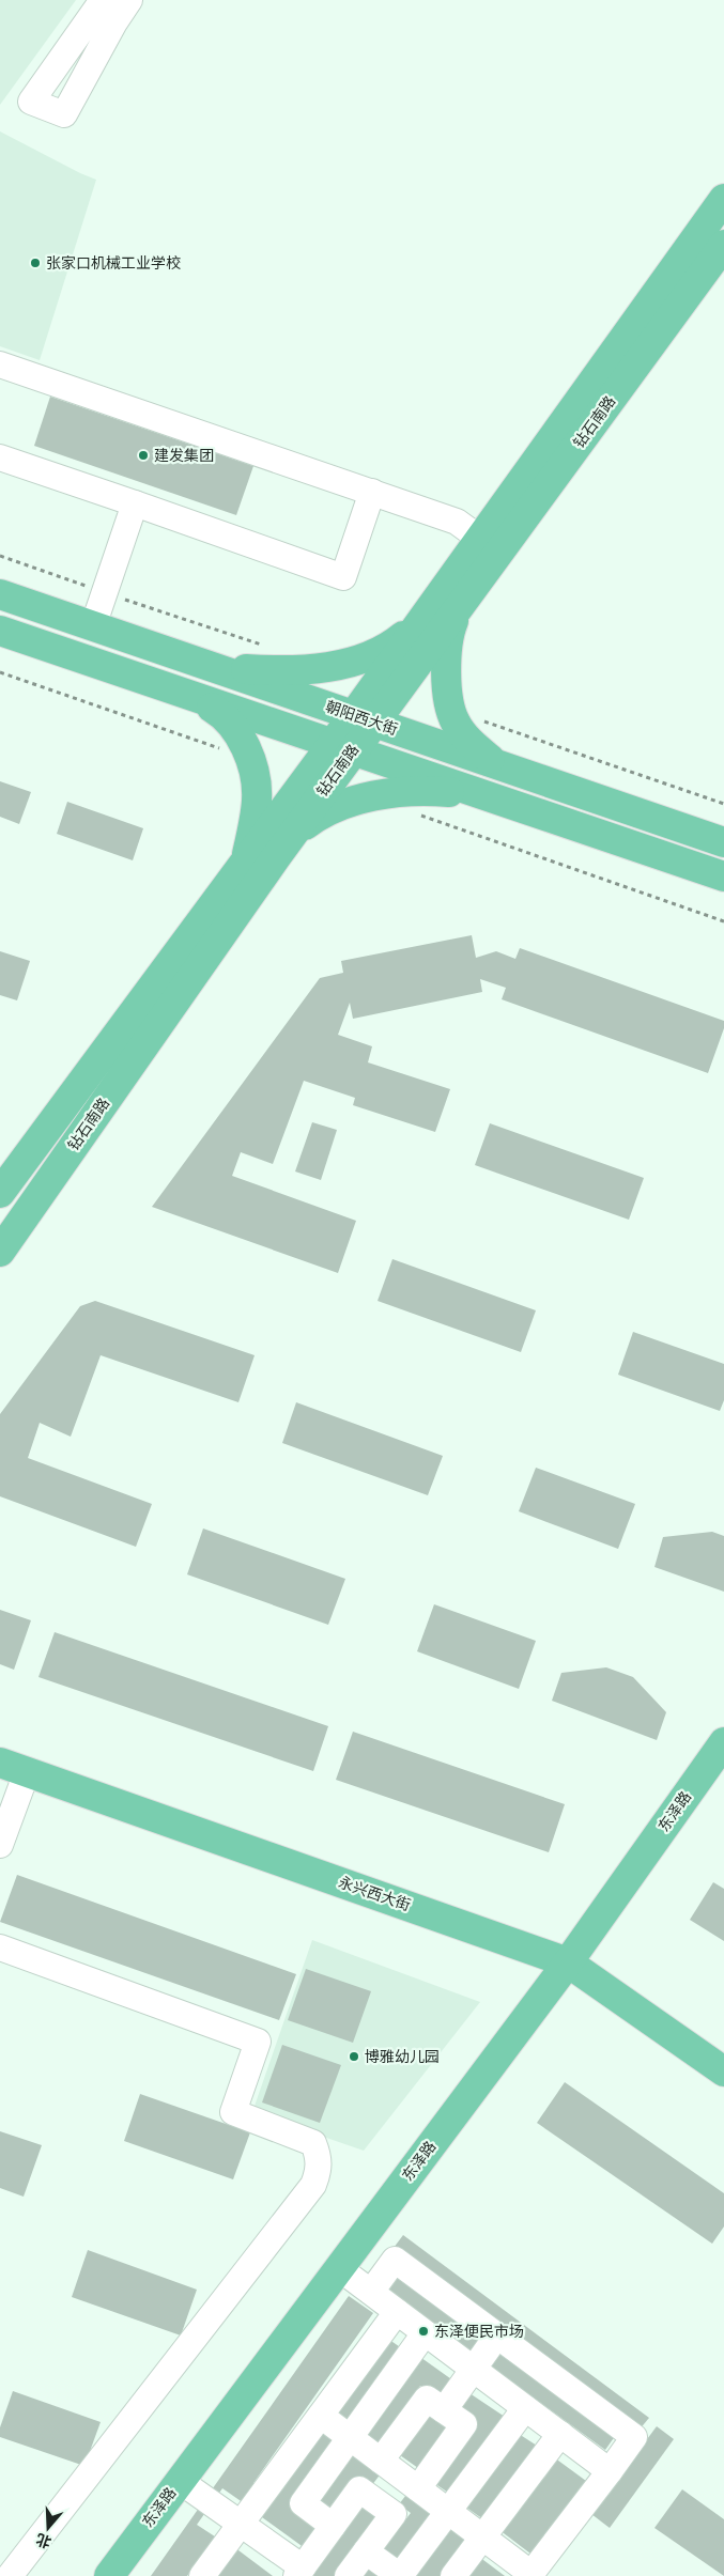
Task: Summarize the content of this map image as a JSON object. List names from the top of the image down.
{
  "streets": {
    "main road": [
      "钻石南路",
      "朝阳西大街",
      "东泽路",
      "永兴西大街"
    ]
  },
  "crossings": [
    ["钻石南路", "朝阳西大街"],
    ["东泽路", "永兴西大街"]
  ],
  "places": [
    "张家口机械工业学校",
    "建发集团",
    "博雅幼儿园",
    "东泽便民市场"
  ],
  "north": "bottom"
}
